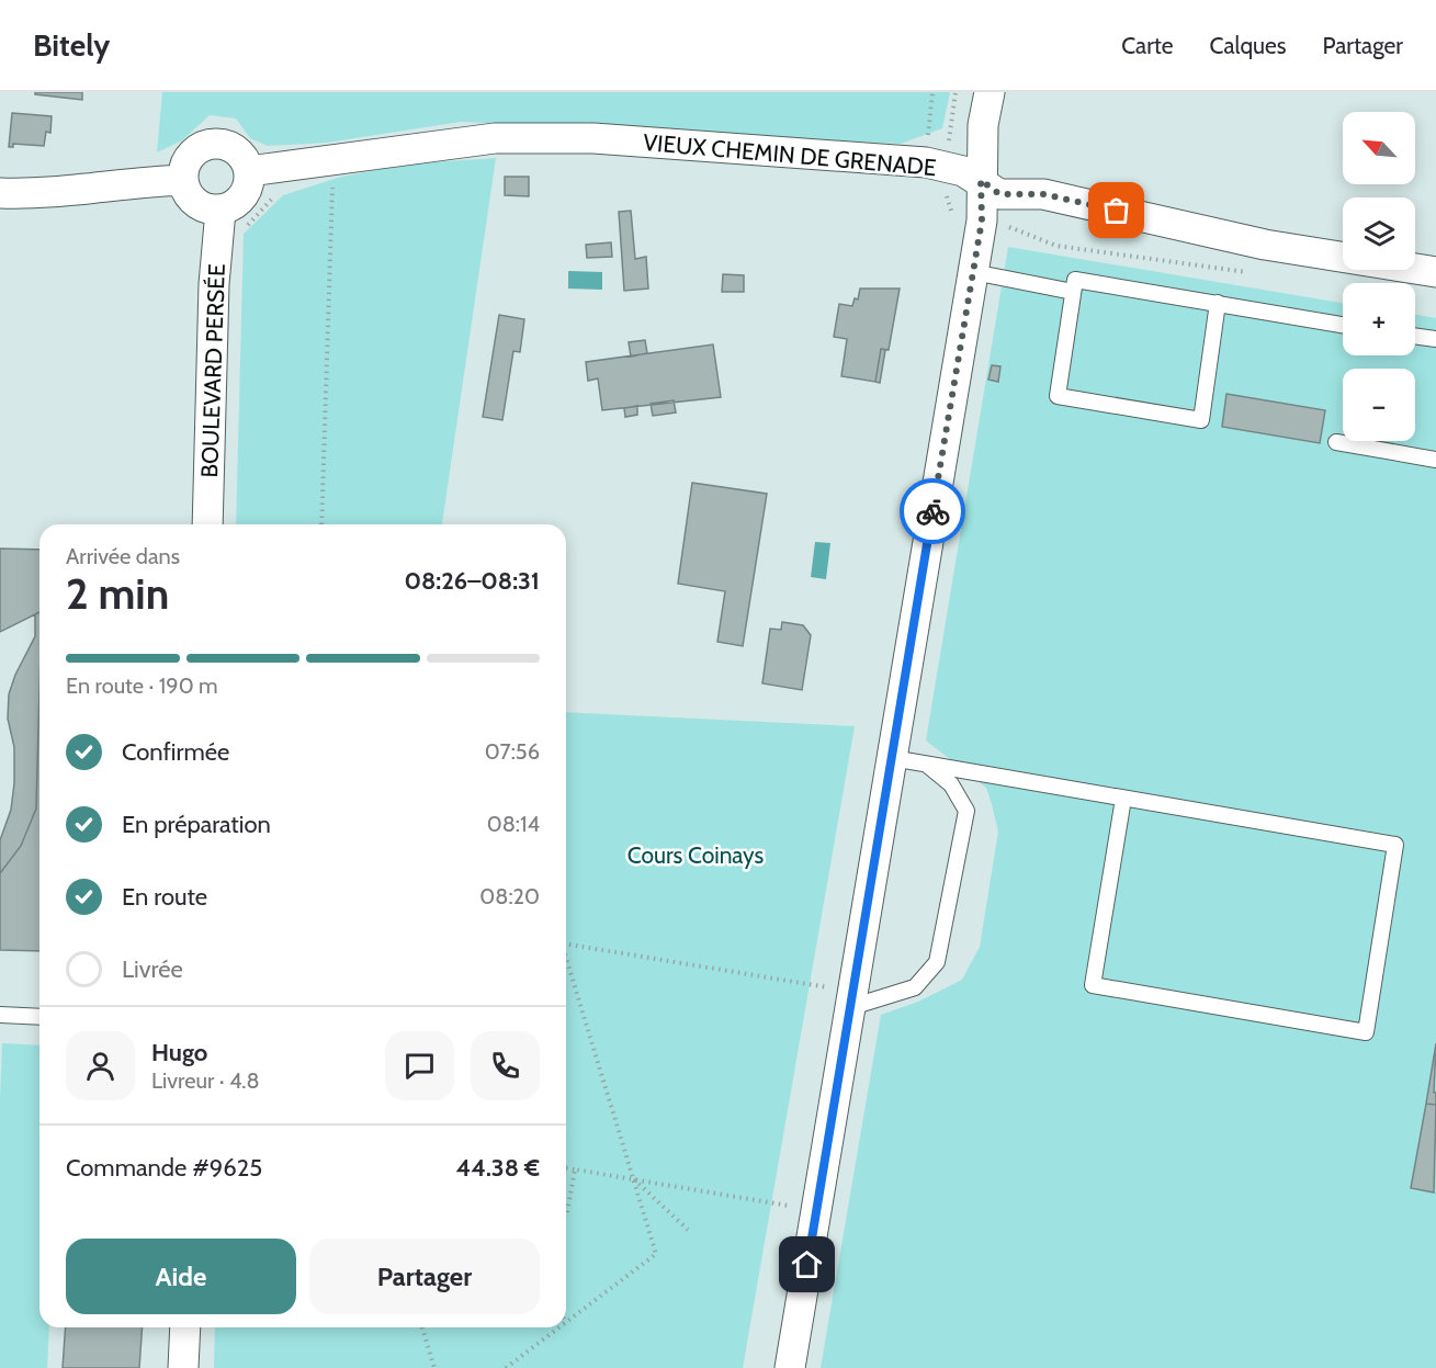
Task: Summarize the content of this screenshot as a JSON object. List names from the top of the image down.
{
  "streets": {
    "street": ["VIEUX CHEMIN DE GRENADE", "BOULEVARD PERSÉE"]
  },
  "crossings": [
    ["VIEUX CHEMIN DE GRENADE", "BOULEVARD PERSÉE"]
  ],
  "parks": ["Cours Coinays"],
  "north": "top left",
  "page": {
    "header": "Bitely",
    "nav": ["Carte", "Calques", "Partager"],
    "map_buttons": ["+", "−"],
    "heading": ["2 min", "Arrivée dans", "08:26–08:31"],
    "panel": [
      "Hugo",
      "Livreur · 4.8",
      "Commande #9625",
      "44.38 €"
    ],
    "bar": "En route · 190 m",
    "list": [
      ["Confirmée", "07:56"],
      ["En préparation", "08:14"],
      ["En route", "08:20"],
      "Livrée"
    ],
    "buttons": ["Aide", "Partager"]
  }
}
